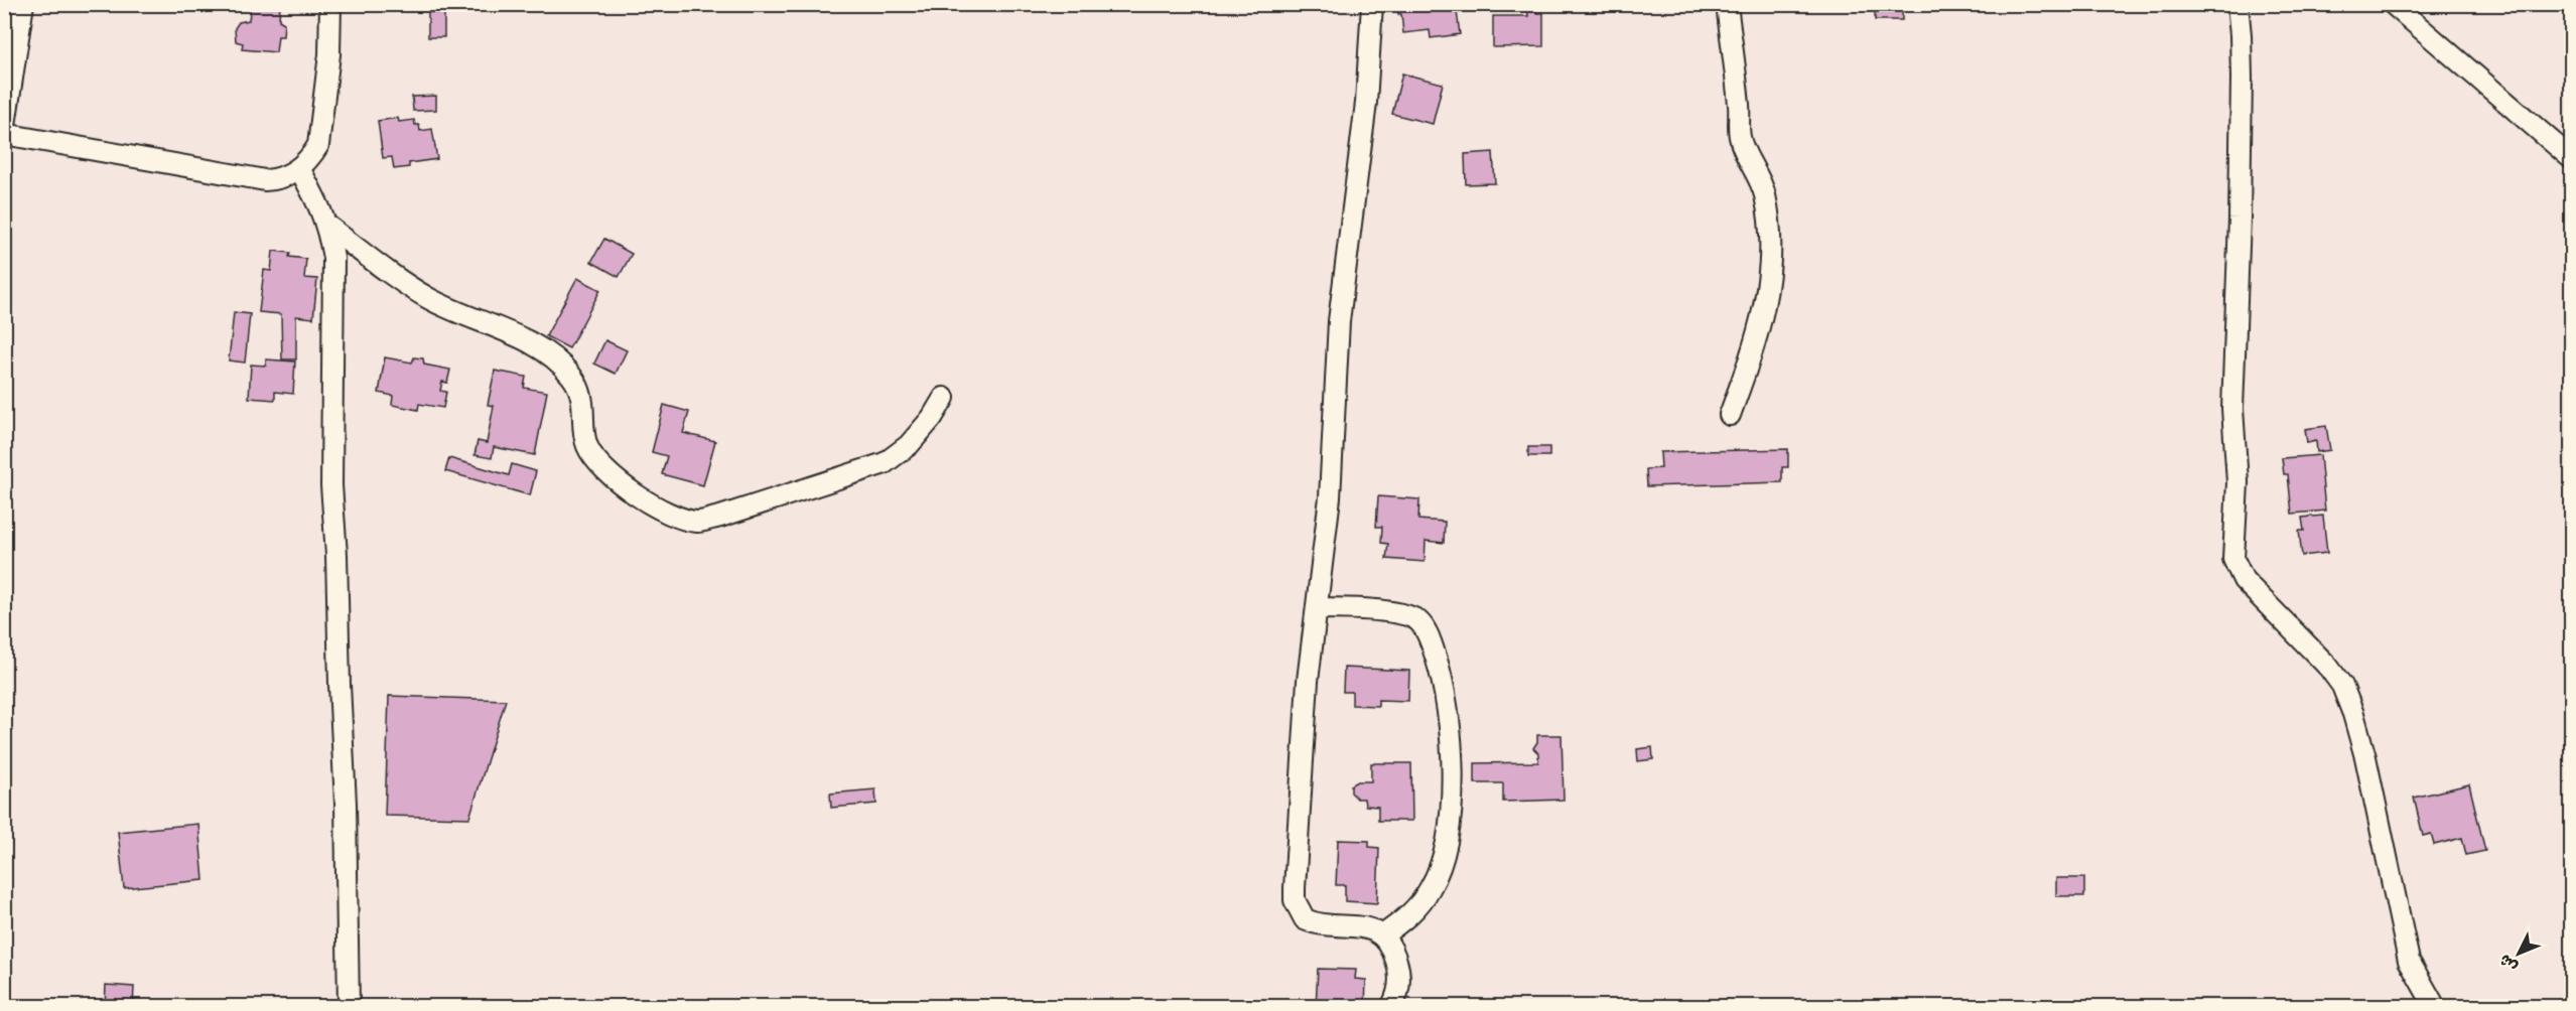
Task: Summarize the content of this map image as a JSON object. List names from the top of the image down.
{
  "north": "bottom left"
}
